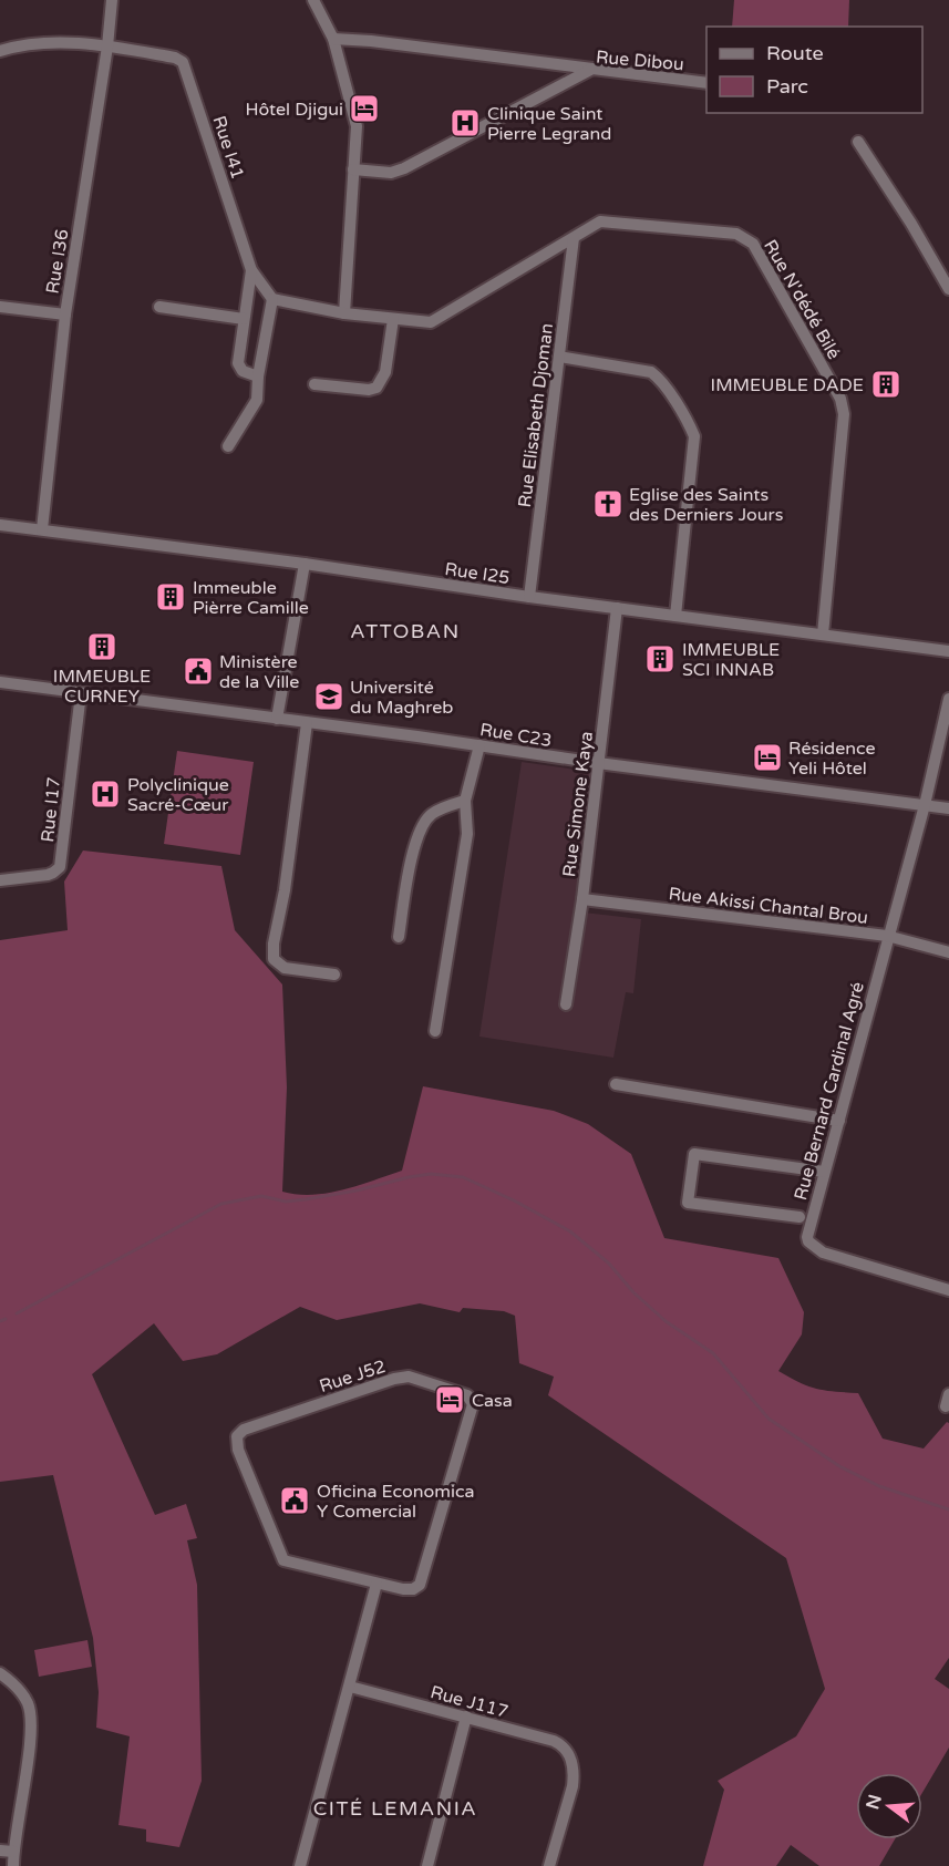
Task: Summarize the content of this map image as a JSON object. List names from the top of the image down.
{
  "streets": {
    "street": [
      "Rue Dibou",
      "Rue I41",
      "Rue I36",
      "Rue N'dédé Bilé",
      "Rue Elisabeth Djoman",
      "Rue I25",
      "Rue C23",
      "Rue Simone Kaya",
      "Rue I17",
      "Rue Akissi Chantal Brou",
      "Rue Bernard Cardinal Agré",
      "Rue J52",
      "Rue J117"
    ]
  },
  "crossings": [
    ["Rue I41", "Rue I36"],
    ["Rue I36", "Rue I25"],
    ["Rue N'dédé Bilé", "Rue Elisabeth Djoman"],
    ["Rue N'dédé Bilé", "Rue I25"],
    ["Rue Elisabeth Djoman", "Rue I25"],
    ["Rue I25", "Rue Simone Kaya"],
    ["Rue C23", "Rue Simone Kaya"],
    ["Rue C23", "Rue I17"],
    ["Rue C23", "Rue Bernard Cardinal Agré"],
    ["Rue Simone Kaya", "Rue Akissi Chantal Brou"],
    ["Rue Akissi Chantal Brou", "Rue Bernard Cardinal Agré"]
  ],
  "districts": ["ATTOBAN", "CITÉ LEMANIA"],
  "places": {
    "hotel": ["Hôtel Djigui", "Résidence Yeli Hôtel", "Casa"],
    "hospital": ["Clinique Saint Pierre Legrand", "Polyclinique Sacré-Cœur"],
    "building": [
      "IMMEUBLE DADE",
      "Immeuble Pièrre Camille",
      "IMMEUBLE CURNEY",
      "IMMEUBLE SCI INNAB"
    ],
    "church": ["Eglise des Saints des Derniers Jours"],
    "public building": ["Ministère de la Ville", "Oficina Economica Y Comercial"],
    "school or university": ["Université du Maghreb"]
  },
  "legend": ["Route", "Parc"],
  "north": "left"
}
